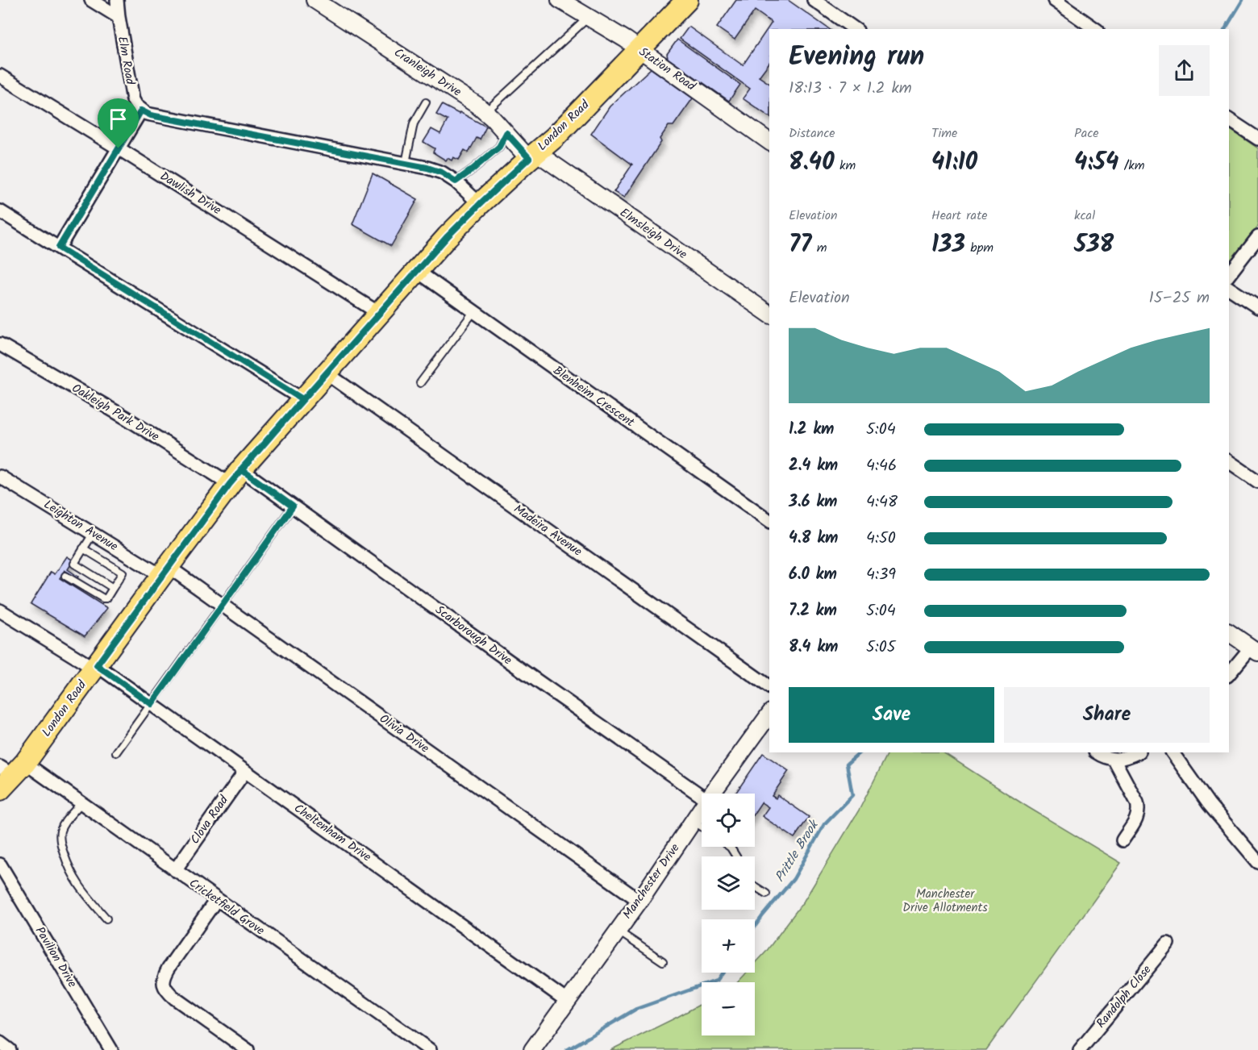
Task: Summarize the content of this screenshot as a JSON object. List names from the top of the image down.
{
  "streets": {
    "main road": ["London Road"],
    "street": [
      "Elm Road",
      "Station Road",
      "Cranleigh Drive",
      "Dawlish Drive",
      "Elmsleigh Drive",
      "Blenheim Crescent",
      "Oakleigh Park Drive",
      "Leighton Avenue",
      "Madeira Avenue",
      "Scarborough Drive",
      "Olivia Drive",
      "Clova Road",
      "Cheltenham Drive",
      "Manchester Drive",
      "Cricketfield Grove",
      "Pavilion Drive",
      "Randolph Close"
    ]
  },
  "crossings": [
    ["Station Road", "London Road"],
    ["Cranleigh Drive", "London Road"],
    ["Cranleigh Drive", "Elmsleigh Drive"],
    ["London Road", "Dawlish Drive"],
    ["London Road", "Elmsleigh Drive"],
    ["London Road", "Blenheim Crescent"],
    ["London Road", "Oakleigh Park Drive"],
    ["London Road", "Leighton Avenue"],
    ["London Road", "Madeira Avenue"],
    ["London Road", "Scarborough Drive"],
    ["London Road", "Olivia Drive"],
    ["London Road", "Cheltenham Drive"],
    ["London Road", "Cricketfield Grove"],
    ["Oakleigh Park Drive", "Scarborough Drive"],
    ["Leighton Avenue", "Olivia Drive"],
    ["Olivia Drive", "Manchester Drive"],
    ["Clova Road", "Cheltenham Drive"],
    ["Clova Road", "Cricketfield Grove"],
    ["Cheltenham Drive", "Manchester Drive"]
  ],
  "water": ["Prittle Brook"],
  "parks": ["Manchester Drive Allotments"],
  "page": {
    "heading": ["Evening run", "18:13 · 7 × 1.2 km"],
    "stats": [
      ["Distance", "8.40 km"],
      ["Time", "41:10"],
      ["Pace", "4:54 /km"],
      ["Elevation", "77 m"],
      ["Heart rate", "133 bpm"],
      ["kcal", "538"]
    ],
    "chart": ["Elevation", "15–25 m"],
    "list": [
      {
        "name": "1.2 km",
        "note": "5:04"
      },
      {
        "name": "2.4 km",
        "note": "4:46"
      },
      {
        "name": "3.6 km",
        "note": "4:48"
      },
      {
        "name": "4.8 km",
        "note": "4:50"
      },
      {
        "name": "6.0 km",
        "note": "4:39"
      },
      {
        "name": "7.2 km",
        "note": "5:04"
      },
      {
        "name": "8.4 km",
        "note": "5:05"
      }
    ],
    "buttons": ["Save", "Share"],
    "map_buttons": ["+", "−"]
  }
}
